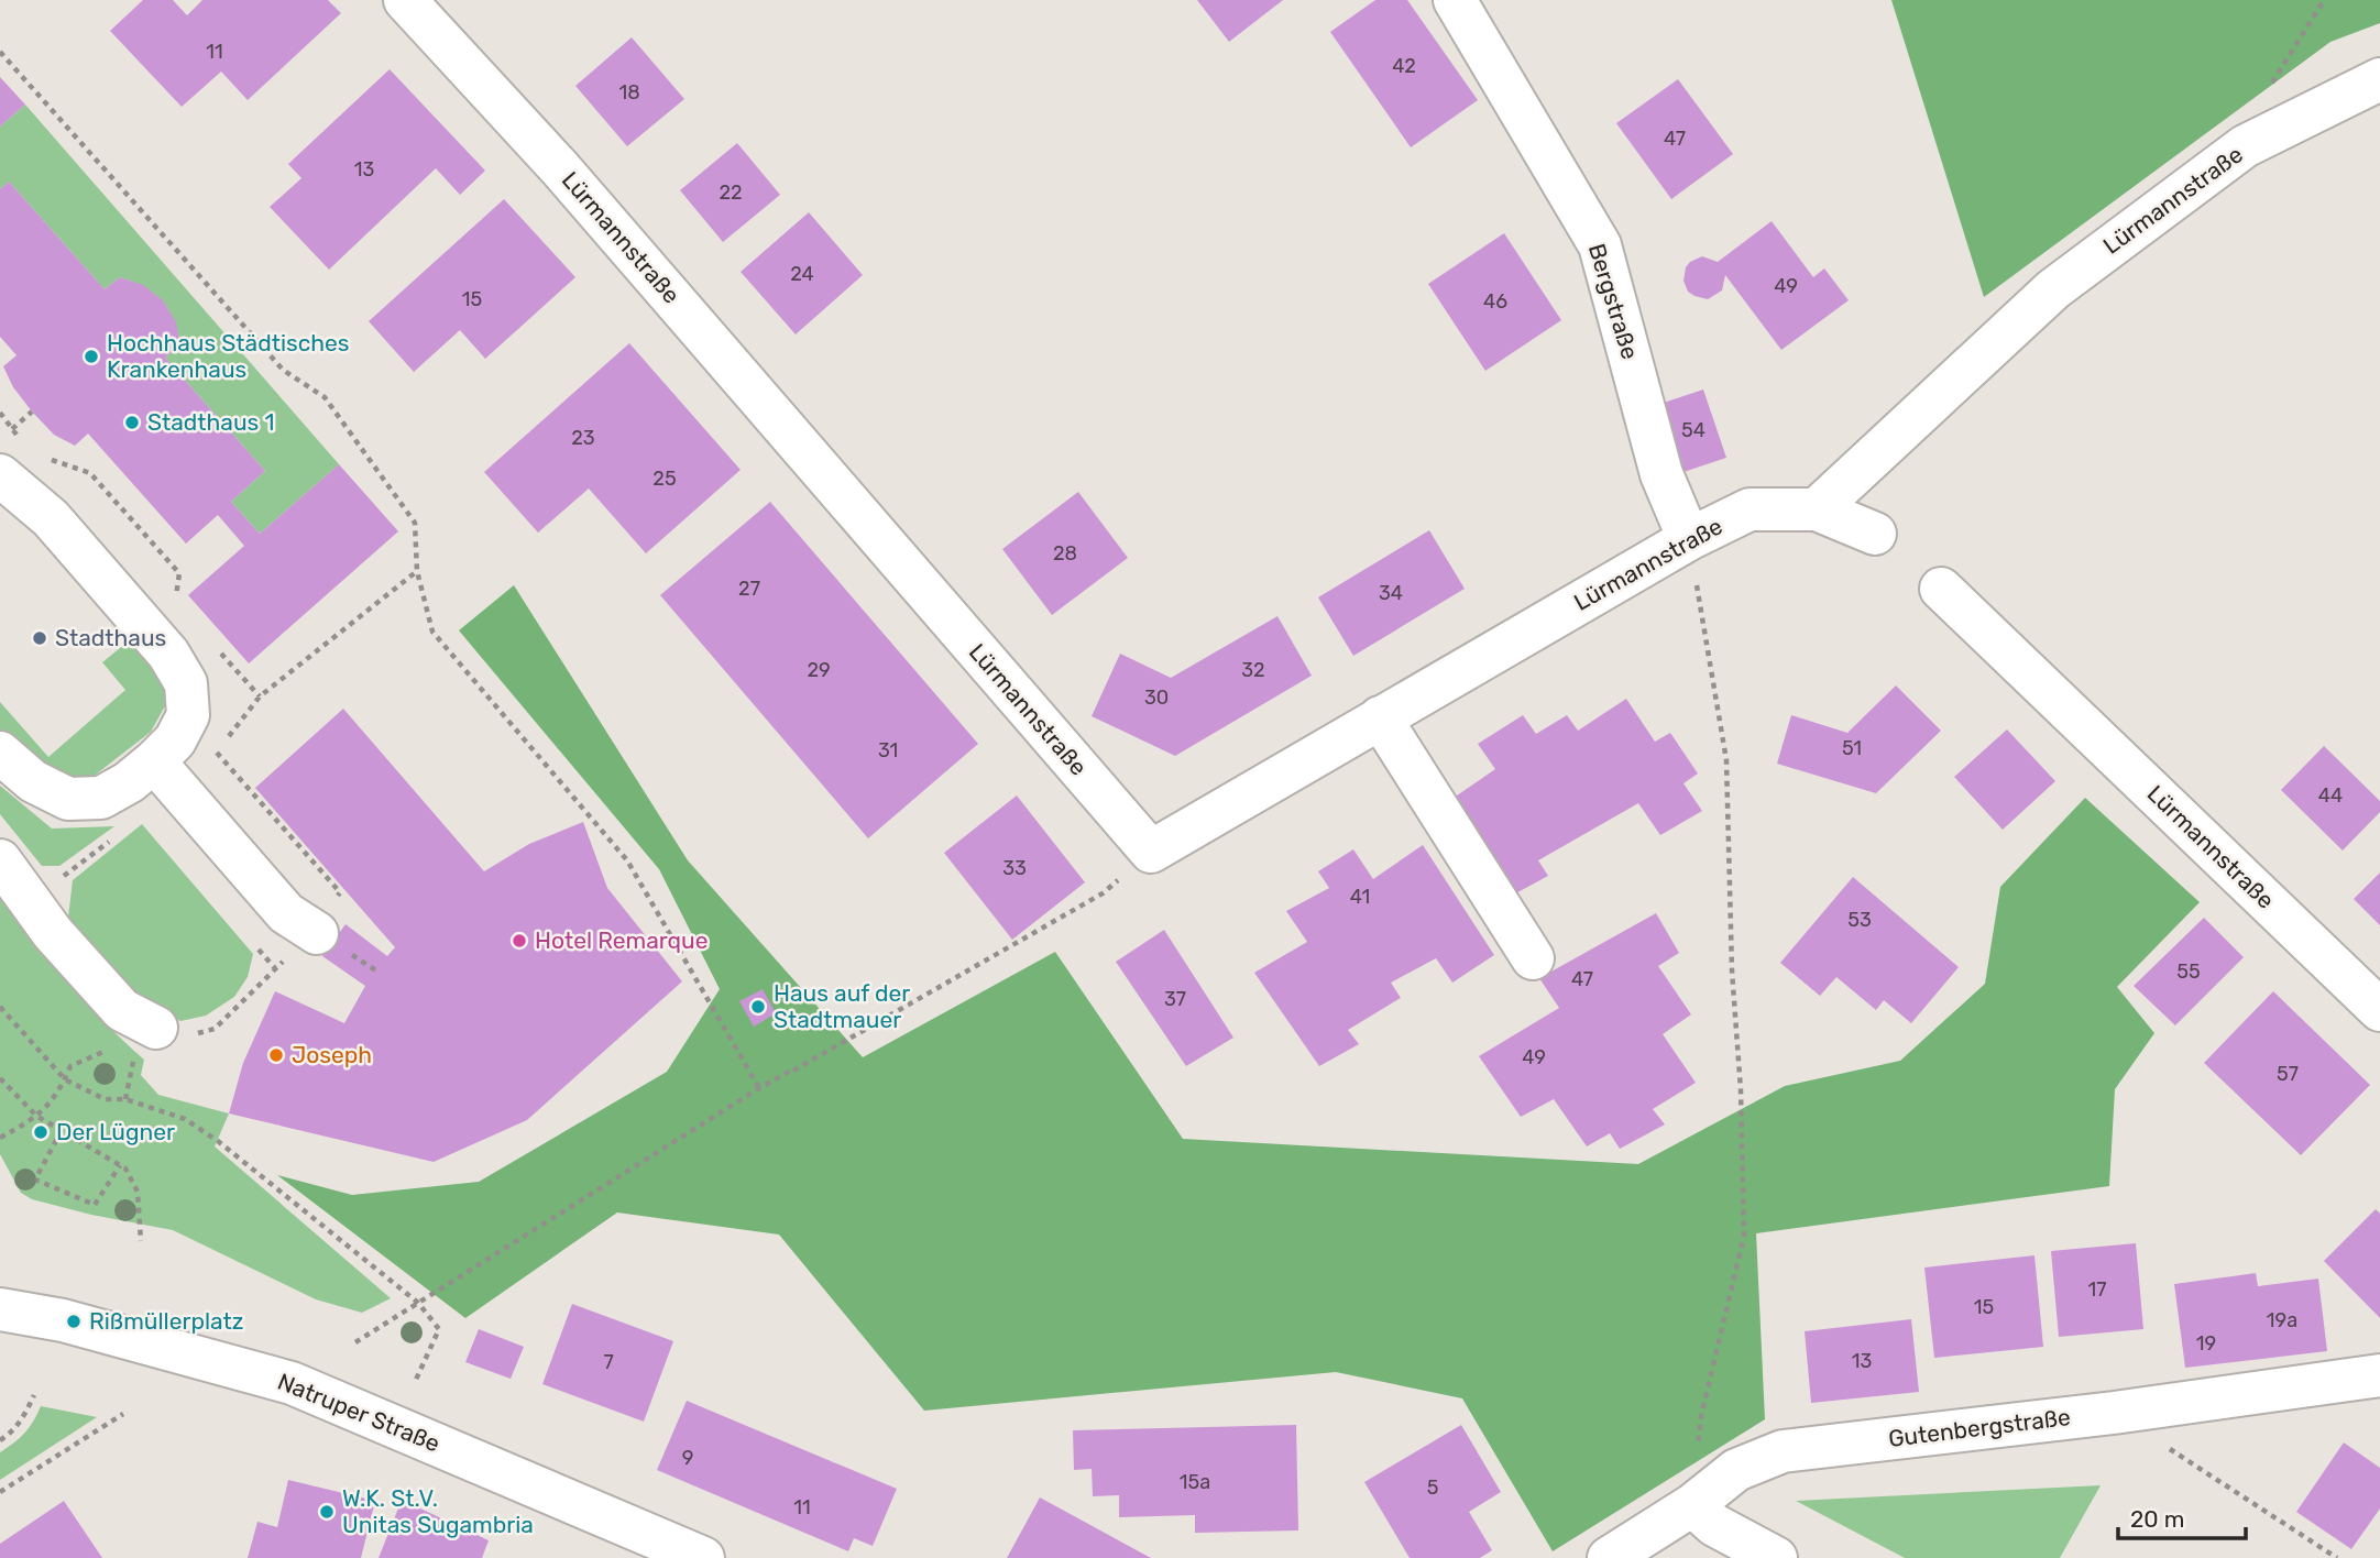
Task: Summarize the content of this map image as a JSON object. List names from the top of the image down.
{
  "streets": {
    "street": [
      "Lürmannstraße",
      "Bergstraße",
      "Natruper Straße",
      "Gutenbergstraße"
    ]
  },
  "crossings": [
    ["Lürmannstraße", "Bergstraße"]
  ],
  "places": [
    "Hochhaus Städtisches Krankenhaus",
    "Stadthaus 1",
    "Stadthaus",
    "Hotel Remarque",
    "Haus auf der Stadtmauer",
    "Joseph",
    "Der Lügner",
    "Rißmüllerplatz",
    "W.K. St.V. Unitas Sugambria"
  ],
  "house_numbers": [
    "11",
    "42",
    "18",
    "47",
    "13",
    "22",
    "24",
    "49",
    "15",
    "46",
    "54",
    "23",
    "25",
    "28",
    "27",
    "34",
    "29",
    "32",
    "30",
    "51",
    "31",
    "44",
    "33",
    "41",
    "53",
    "55",
    "47",
    "37",
    "49",
    "57",
    "17",
    "15",
    "19a",
    "19",
    "13",
    "7",
    "9",
    "15a",
    "5",
    "11"
  ],
  "scale_bar": "20 m"
}
